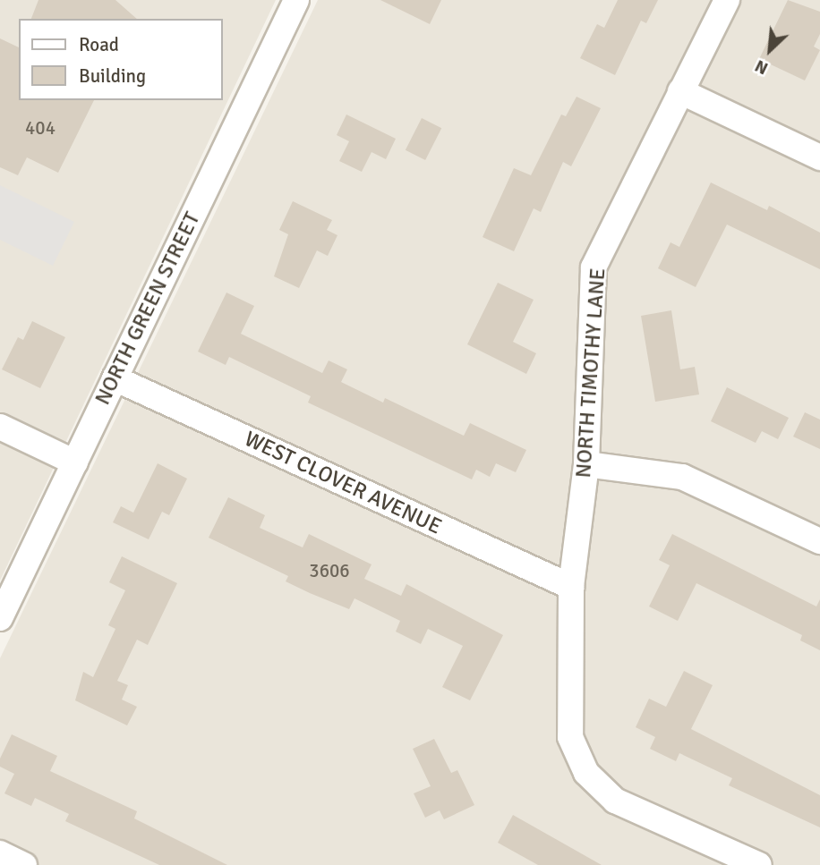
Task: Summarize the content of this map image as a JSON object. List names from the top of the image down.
{
  "streets": {
    "street": ["NORTH GREEN STREET", "NORTH TIMOTHY LANE", "WEST CLOVER AVENUE"]
  },
  "crossings": [
    ["NORTH GREEN STREET", "WEST CLOVER AVENUE"],
    ["NORTH TIMOTHY LANE", "WEST CLOVER AVENUE"]
  ],
  "house_numbers": ["404", "3606"],
  "legend": ["Road", "Building"],
  "north": "bottom left"
}
